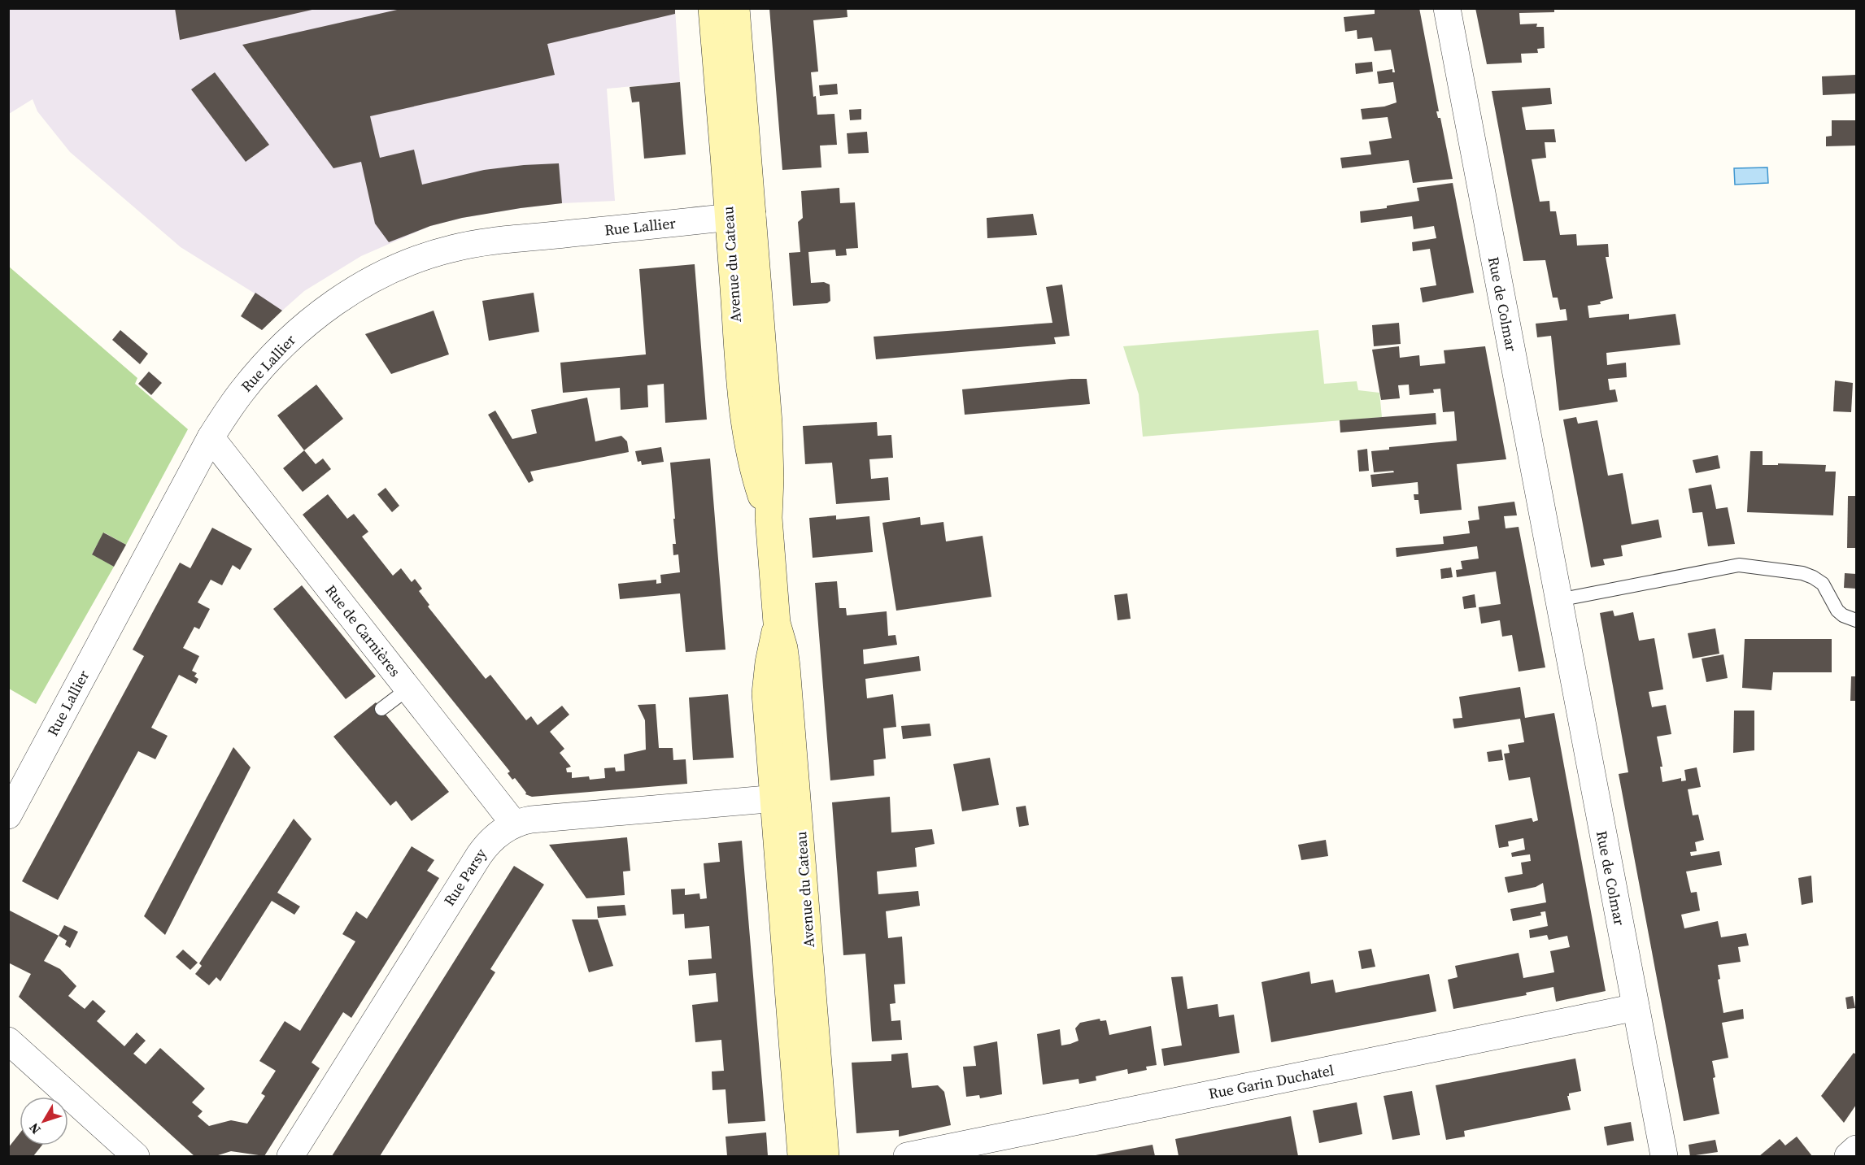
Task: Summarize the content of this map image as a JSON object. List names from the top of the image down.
{
  "streets": {
    "main road": ["Avenue du Cateau"],
    "street": [
      "Rue Lallier",
      "Rue de Colmar",
      "Rue de Carnières",
      "Rue Parsy",
      "Rue Garin Duchatel"
    ]
  },
  "crossings": [
    ["Rue Lallier", "Avenue du Cateau"],
    ["Rue Lallier", "Rue de Carnières"],
    ["Avenue du Cateau", "Rue Parsy"],
    ["Rue de Colmar", "Rue Garin Duchatel"],
    ["Rue de Carnières", "Rue Parsy"]
  ],
  "north": "bottom left"
}
